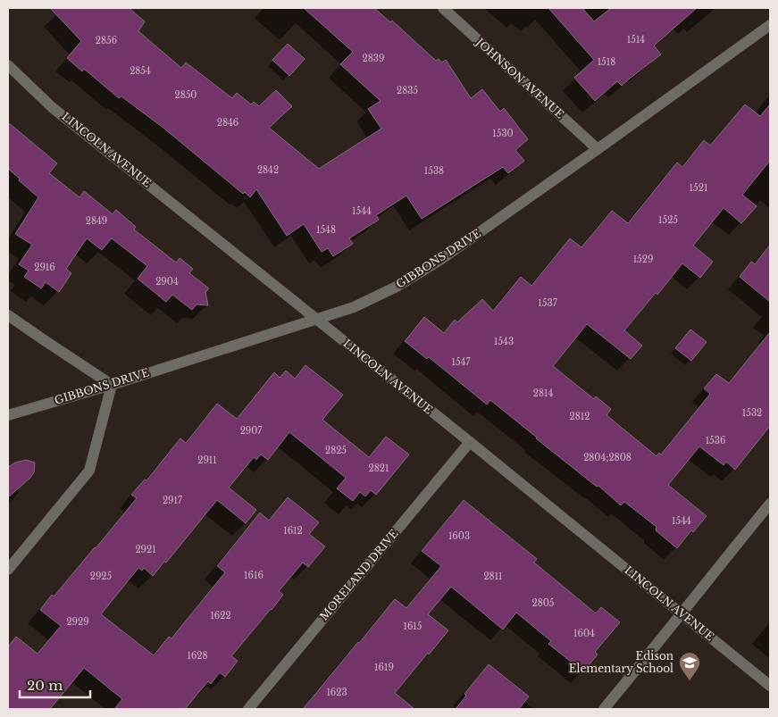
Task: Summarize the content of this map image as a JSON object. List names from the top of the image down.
{
  "streets": {
    "street": [
      "JOHNSON AVENUE",
      "LINCOLN AVENUE",
      "GIBBONS DRIVE",
      "MORELAND DRIVE"
    ]
  },
  "crossings": [
    ["JOHNSON AVENUE", "GIBBONS DRIVE"],
    ["LINCOLN AVENUE", "GIBBONS DRIVE"],
    ["LINCOLN AVENUE", "MORELAND DRIVE"]
  ],
  "places": {
    "school or university": ["Edison Elementary School"]
  },
  "house_numbers": [
    "1514",
    "2856",
    "2839",
    "1518",
    "2854",
    "2835",
    "2850",
    "2846",
    "1530",
    "2842",
    "1538",
    "1521",
    "1544",
    "1525",
    "2849",
    "1548",
    "1529",
    "2916",
    "2904",
    "1537",
    "1543",
    "1547",
    "2814",
    "1532",
    "2812",
    "2907",
    "1536",
    "2825",
    "2804;2808",
    "2911",
    "2821",
    "2917",
    "1544",
    "1612",
    "1603",
    "2921",
    "1616",
    "2925",
    "2811",
    "2805",
    "1622",
    "2929",
    "1615",
    "1604",
    "1628",
    "1619",
    "1623"
  ],
  "scale_bar": "20 m"
}
